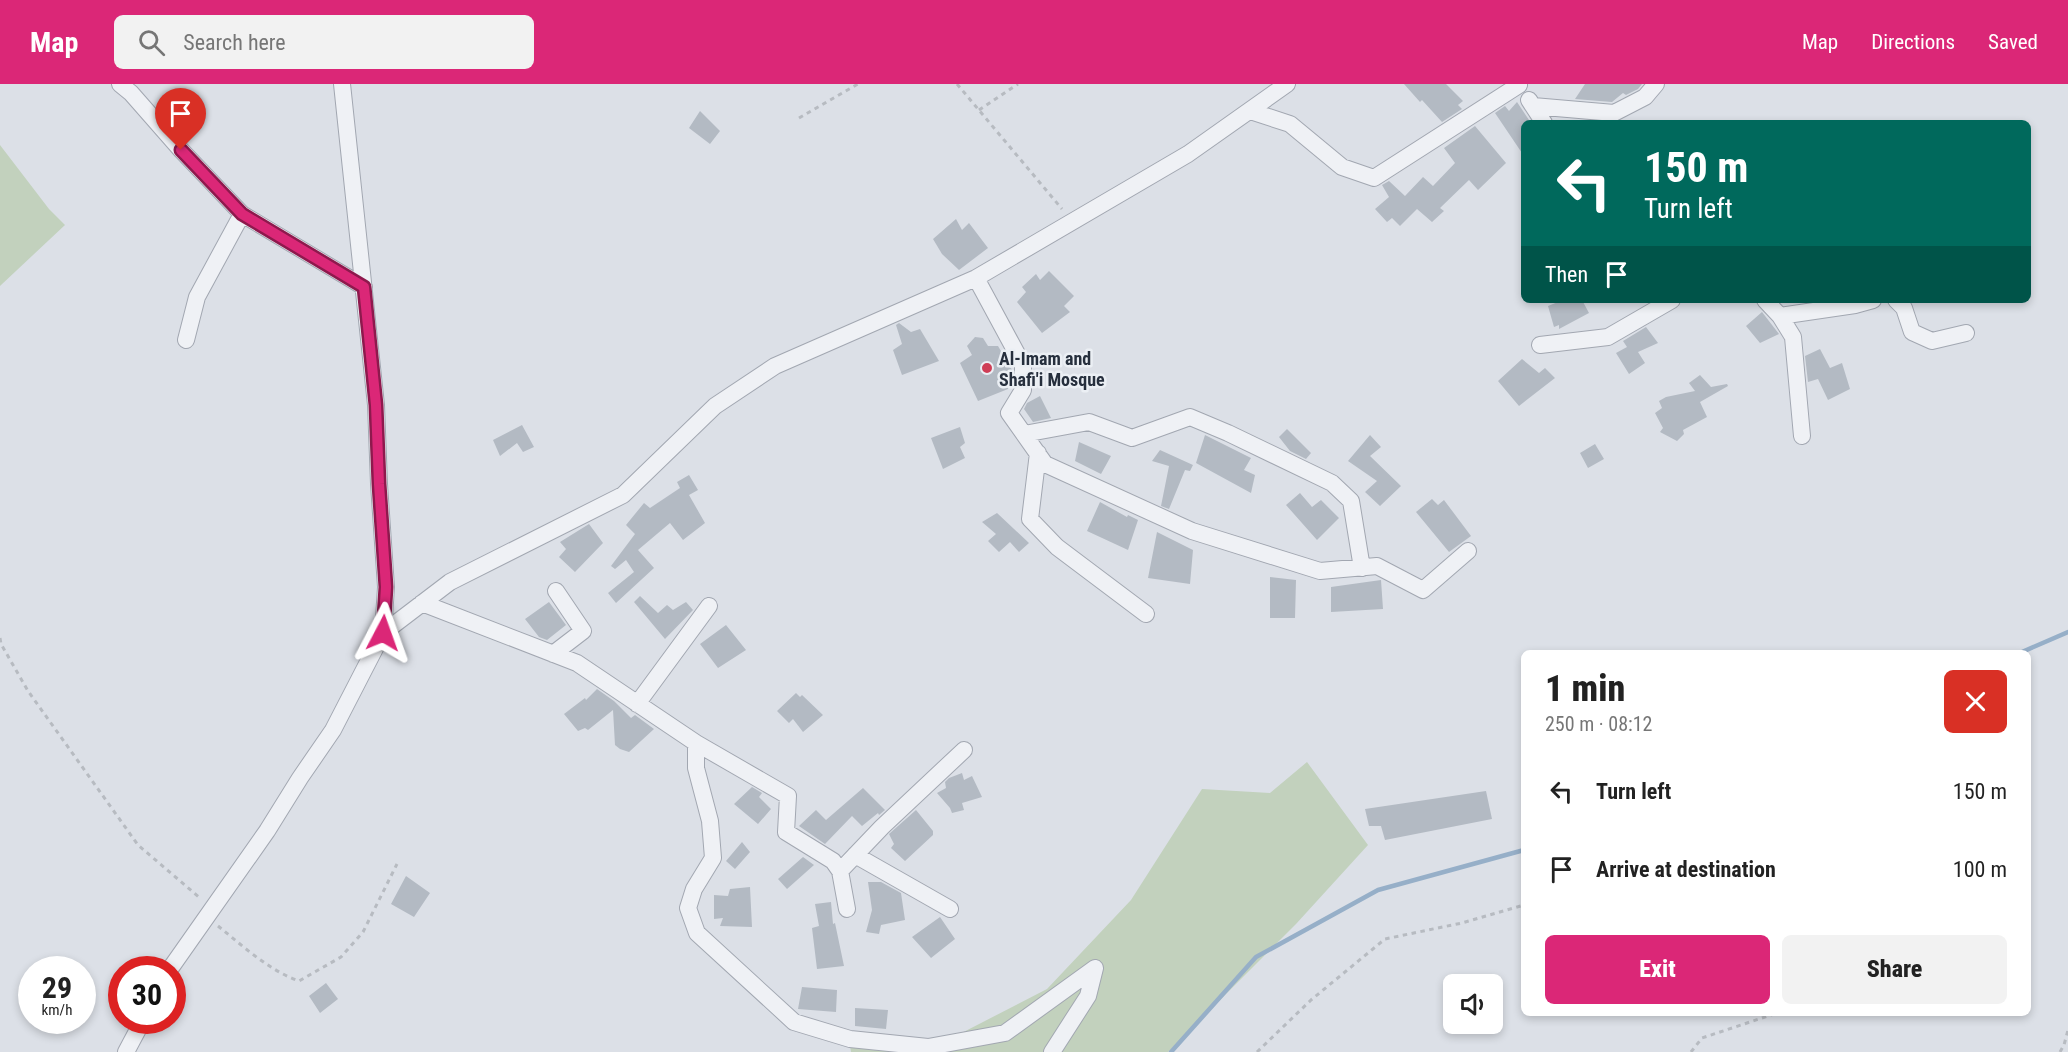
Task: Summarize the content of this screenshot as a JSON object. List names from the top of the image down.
{
  "places": ["Al-Imam and Shafi'i Mosque"],
  "page": {
    "header": "Map",
    "search": "Search here",
    "nav": ["Map", "Directions", "Saved"],
    "turn": ["150 m", "Turn left"],
    "then": "Then",
    "heading": ["1 min", "250 m · 08:12"],
    "list": [
      {
        "name": "Turn left",
        "value": "150 m"
      },
      {
        "name": "Arrive at destination",
        "value": "100 m"
      }
    ],
    "buttons": ["Exit", "Share"],
    "speed": "29 km/h",
    "limit": "30"
  }
}
